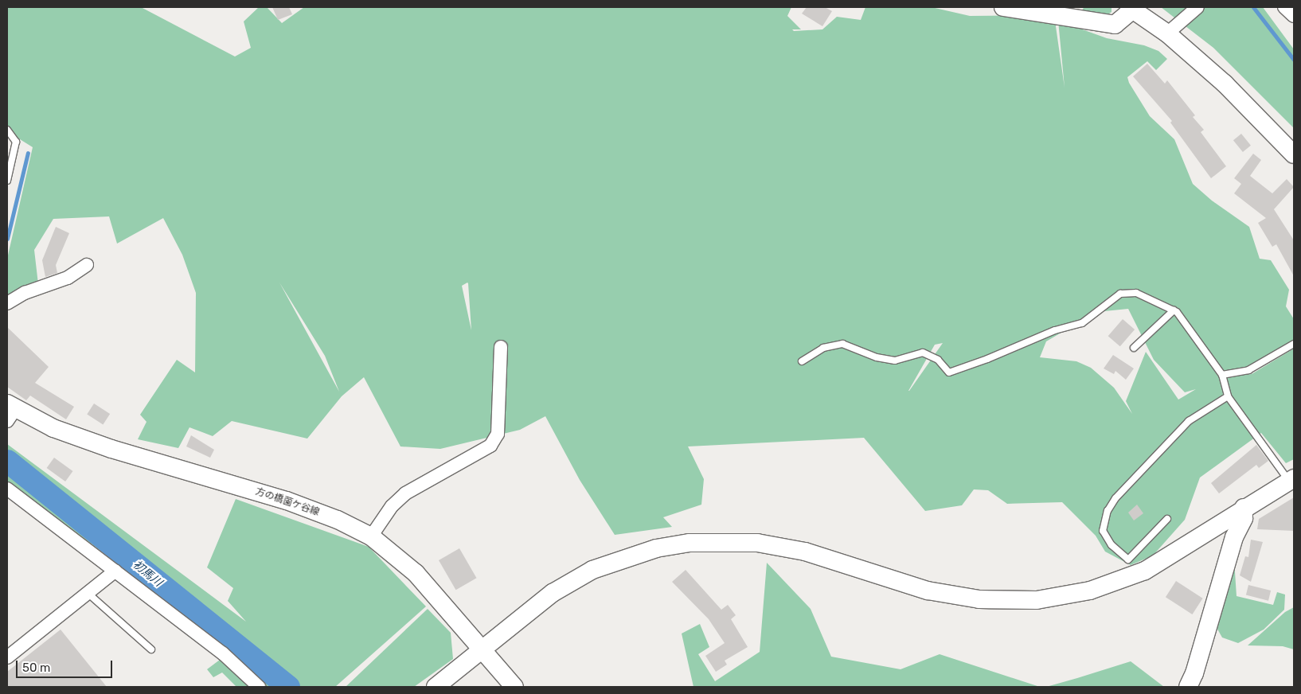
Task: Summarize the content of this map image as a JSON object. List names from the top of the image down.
{
  "streets": {
    "street": ["方の橋薗ケ谷線"]
  },
  "water": ["初馬川"],
  "scale_bar": "50 m"
}
